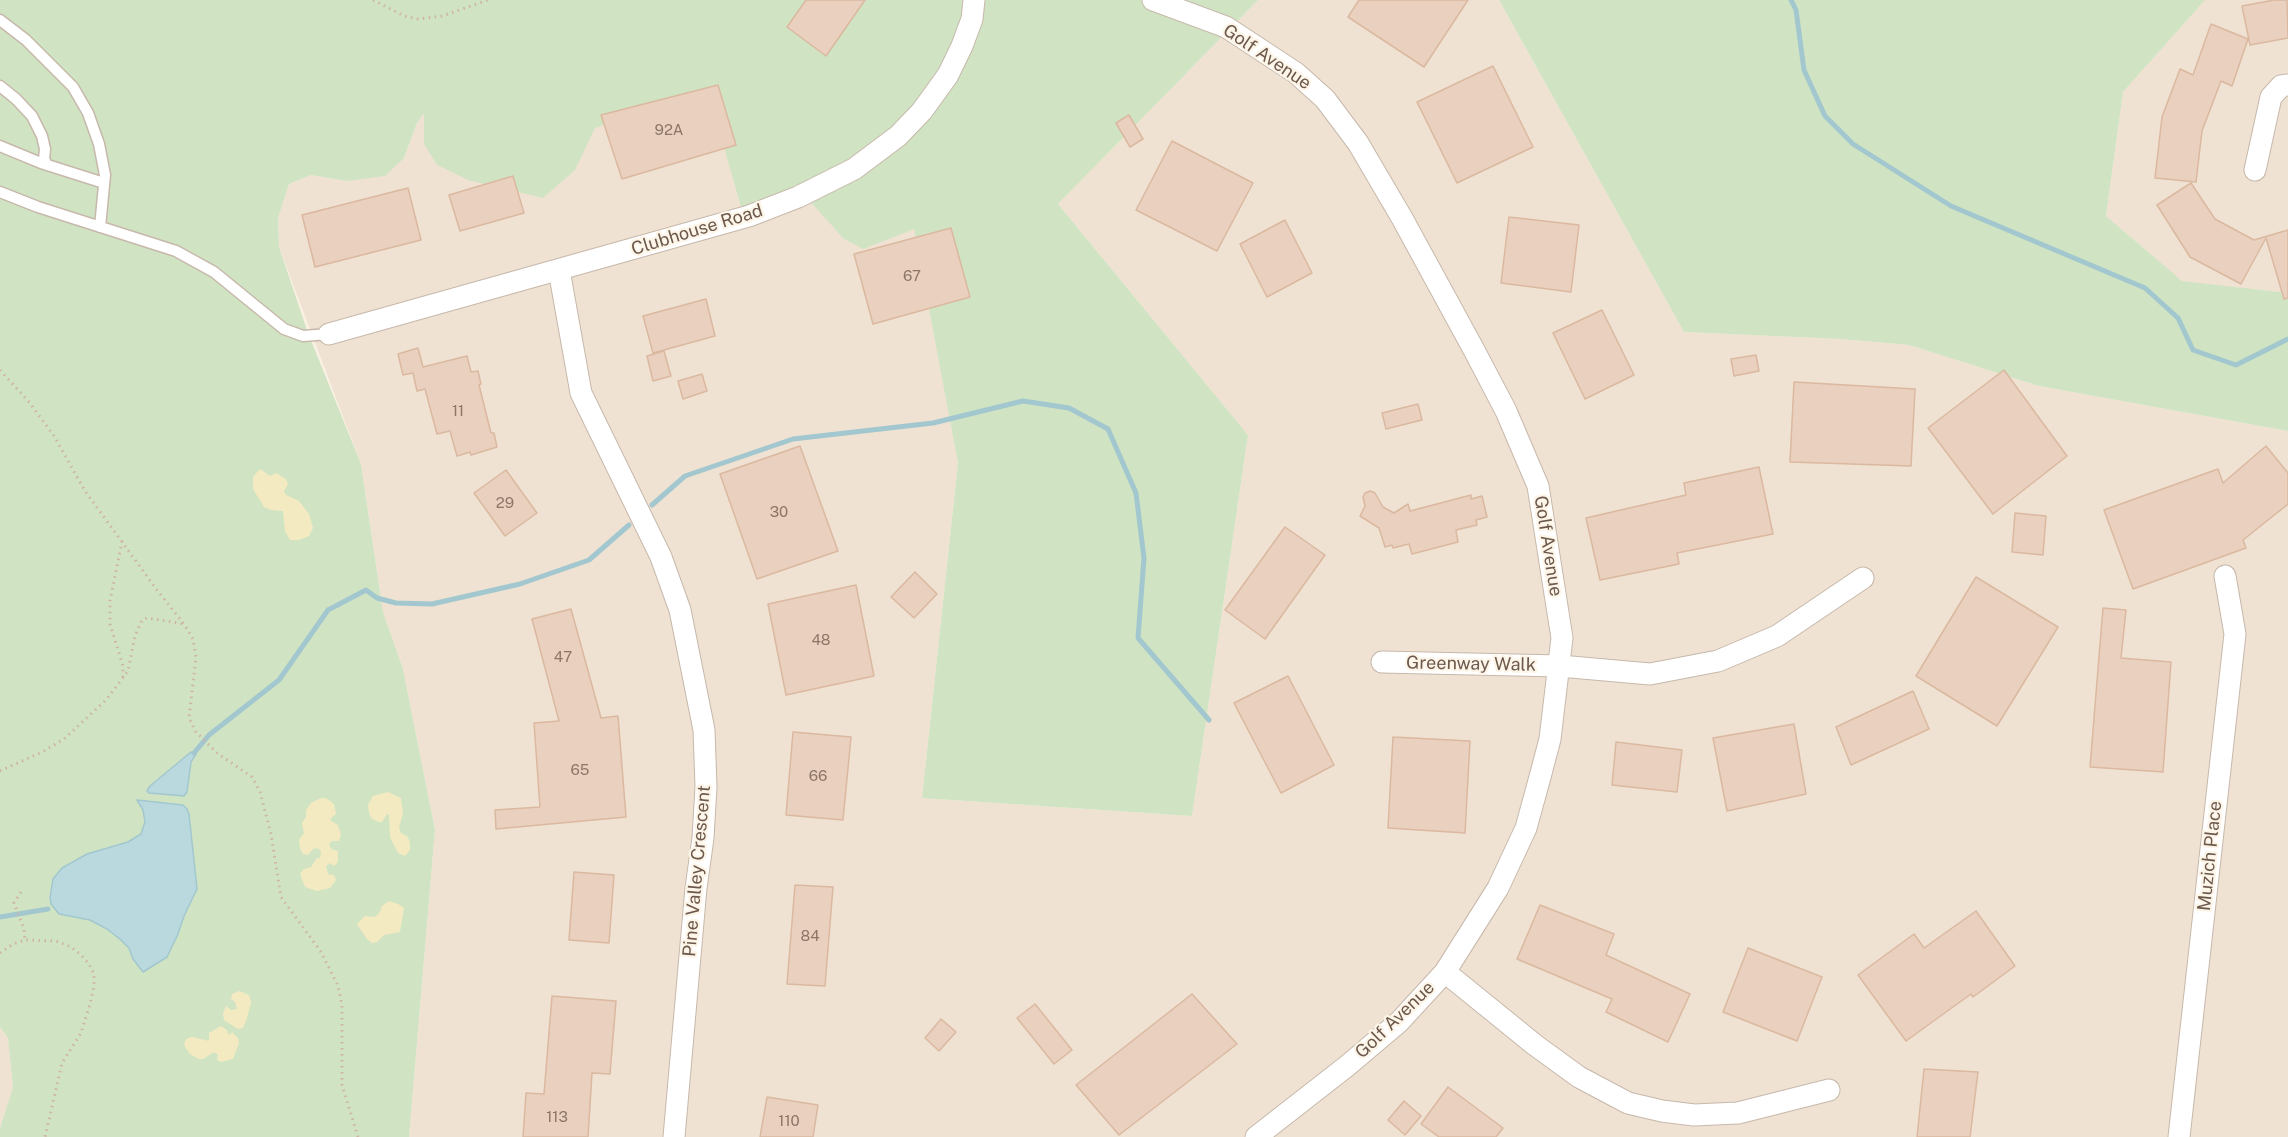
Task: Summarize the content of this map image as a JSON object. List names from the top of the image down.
{
  "streets": {
    "street": [
      "Golf Avenue",
      "Clubhouse Road",
      "Greenway Walk",
      "Muzich Place",
      "Pine Valley Crescent"
    ]
  },
  "crossings": [
    ["Golf Avenue", "Greenway Walk"],
    ["Clubhouse Road", "Pine Valley Crescent"]
  ],
  "house_numbers": [
    "92A",
    "67",
    "11",
    "29",
    "30",
    "48",
    "47",
    "65",
    "66",
    "84",
    "113",
    "110"
  ]
}
